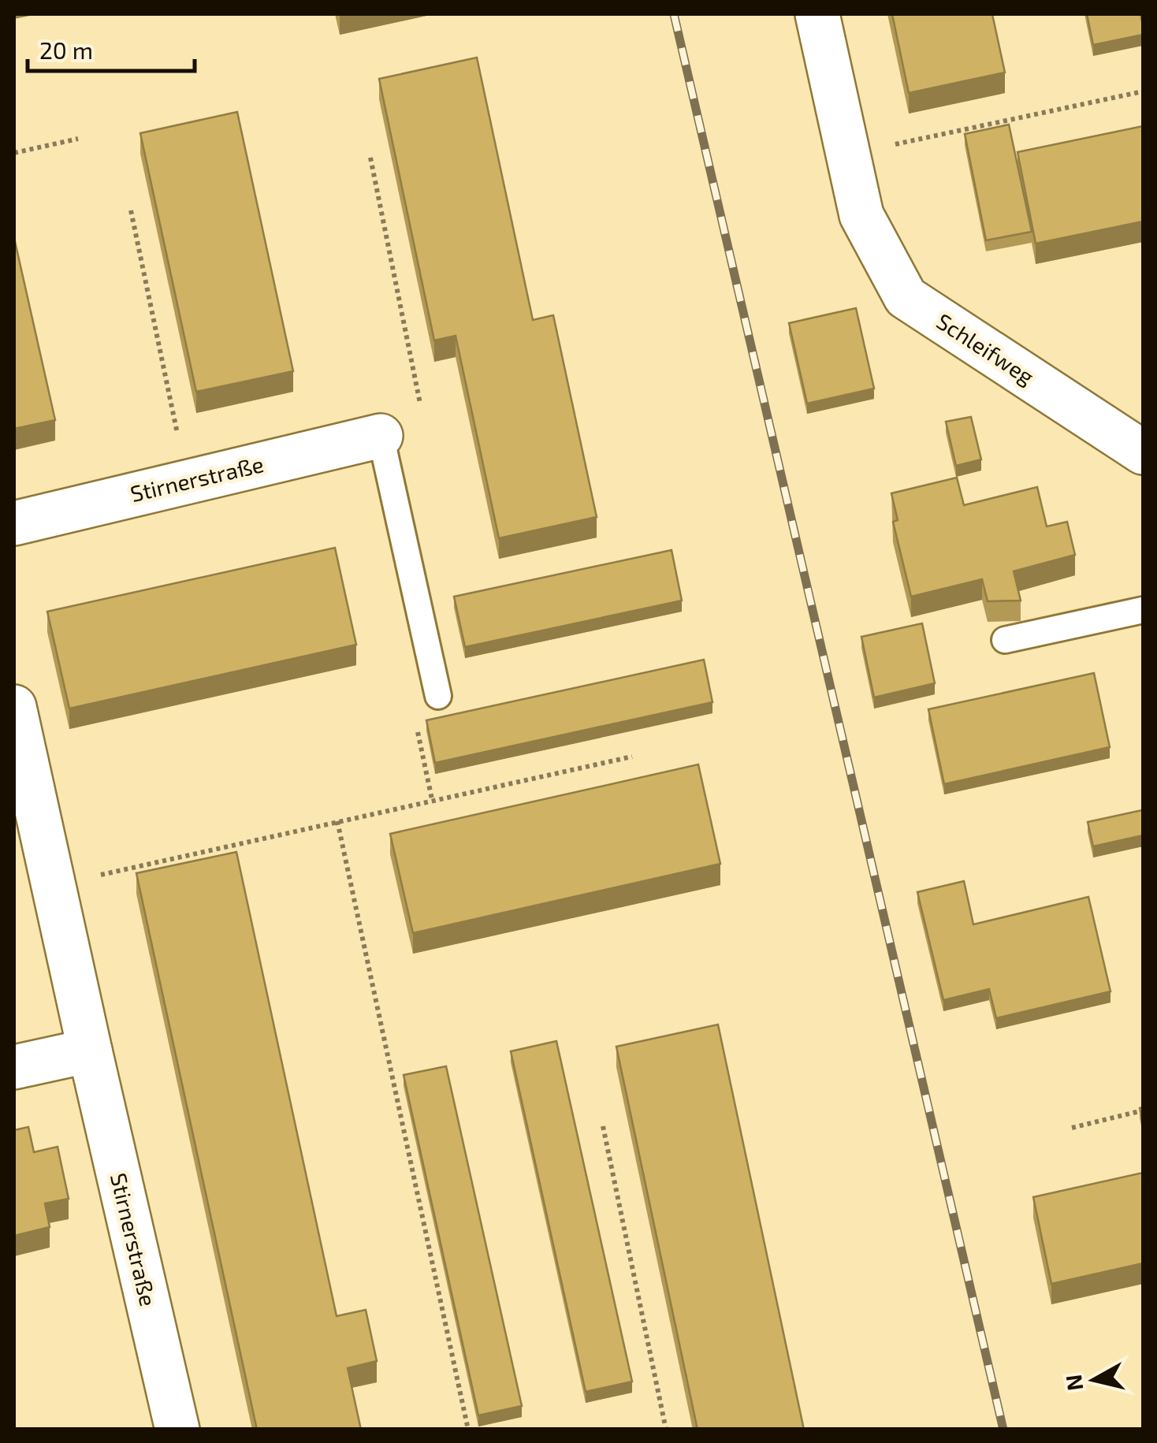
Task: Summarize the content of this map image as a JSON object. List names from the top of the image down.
{
  "streets": {
    "street": ["Schleifweg", "Stirnerstraße"]
  },
  "scale_bar": "20 m",
  "north": "left"
}
